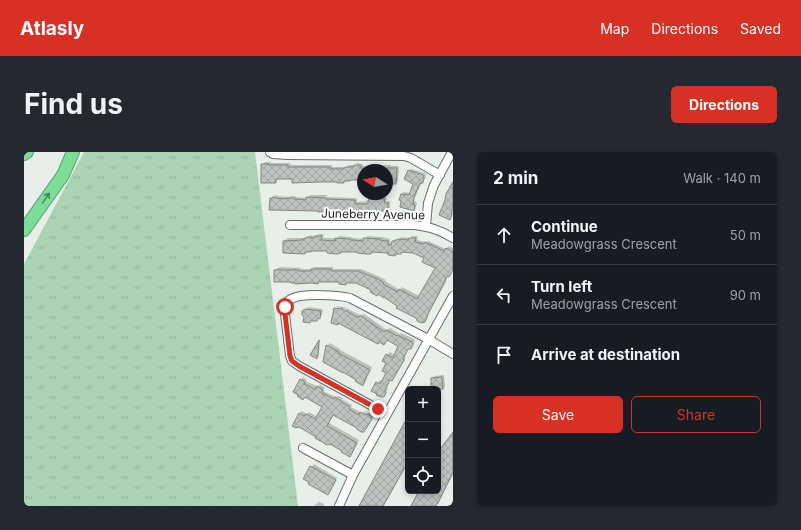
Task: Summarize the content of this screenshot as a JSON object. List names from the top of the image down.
{
  "streets": {
    "street": ["Juneberry Avenue"]
  },
  "north": "left",
  "page": {
    "header": "Atlasly",
    "nav": ["Map", "Directions", "Saved"],
    "buttons": [
      "Directions",
      ["Save", "Share"]
    ],
    "title": "Find us",
    "heading": ["2 min", "Walk · 140 m"],
    "list": [
      ["Continue", "Meadowgrass Crescent", "50 m"],
      ["Turn left", "Meadowgrass Crescent", "90 m"],
      "Arrive at destination"
    ],
    "map_buttons": ["+", "−"]
  }
}
